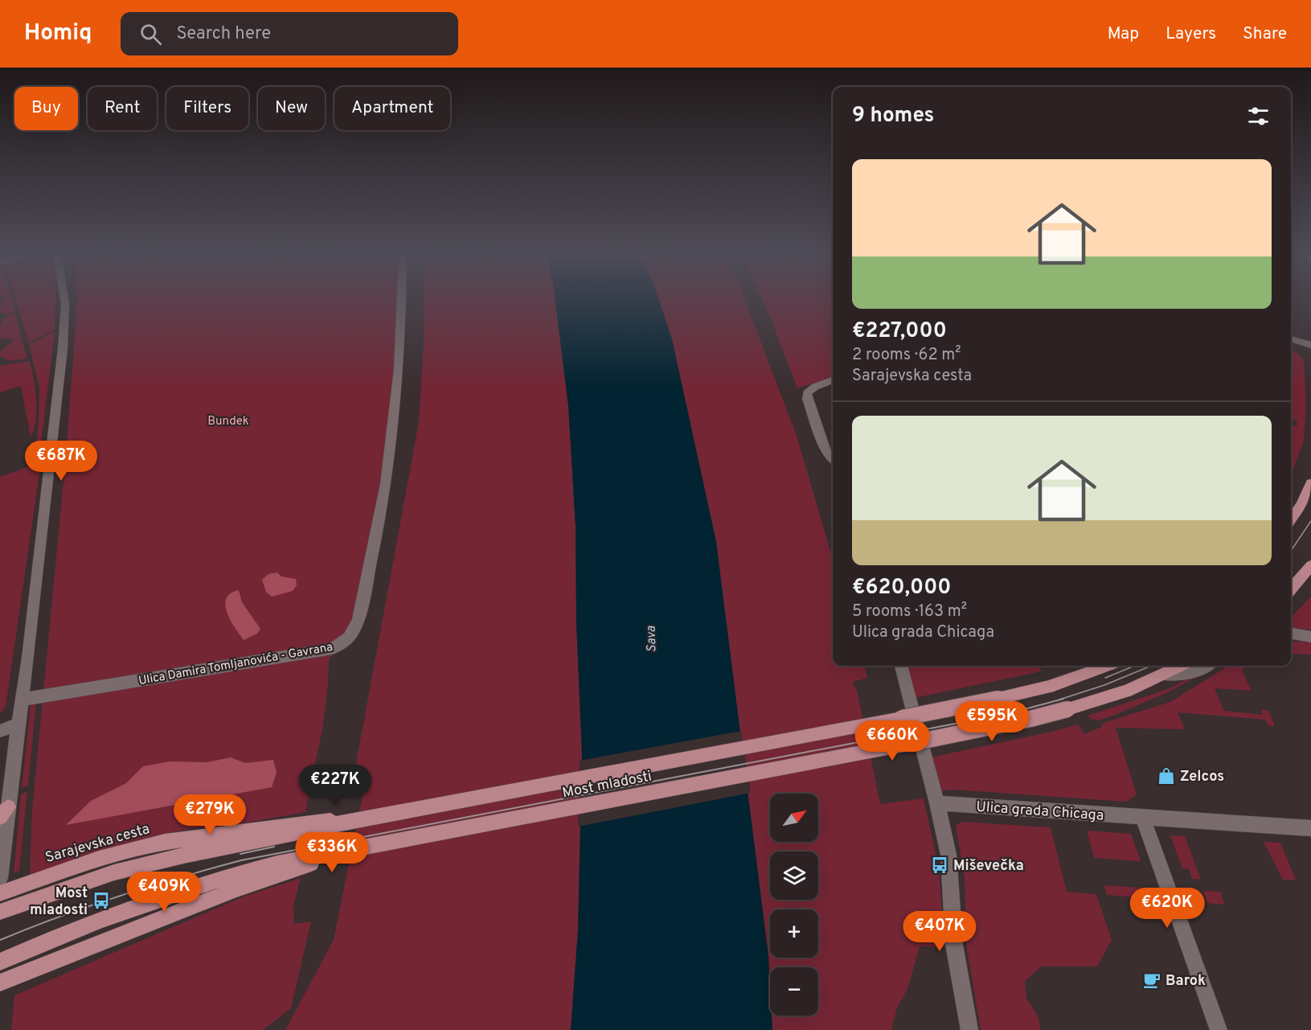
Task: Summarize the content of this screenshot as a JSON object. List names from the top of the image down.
{
  "streets": {
    "main road": ["Most mladosti", "Sarajevska cesta"],
    "street": ["Ulica Damira Tomljanovića - Gavrana", "Ulica grada Chicaga"]
  },
  "crossings": [
    ["Most mladosti", "Sarajevska cesta"]
  ],
  "water": ["Sava"],
  "parks": ["Bundek"],
  "places": {
    "shop": ["Zelcos"],
    "bus stop": ["Miševečka", "Most mladosti"],
    "cafe": ["Barok"]
  },
  "north": "top right",
  "page": {
    "header": "Homiq",
    "search": "Search here",
    "nav": ["Map", "Layers", "Share"],
    "chip": [
      "Buy",
      "Rent",
      "Filters",
      "New",
      "Apartment"
    ],
    "heading": "9 homes",
    "list": [
      {
        "name": "€227,000",
        "note": "2 rooms · 62 m² · Sarajevska cesta"
      },
      {
        "name": "€620,000",
        "note": "5 rooms · 163 m² · Ulica grada Chicaga"
      }
    ],
    "price": [
      "€687K",
      "€595K",
      "€660K",
      "€227K",
      "€279K",
      "€336K",
      "€409K",
      "€620K",
      "€407K"
    ],
    "map_buttons": ["+", "−"]
  }
}
